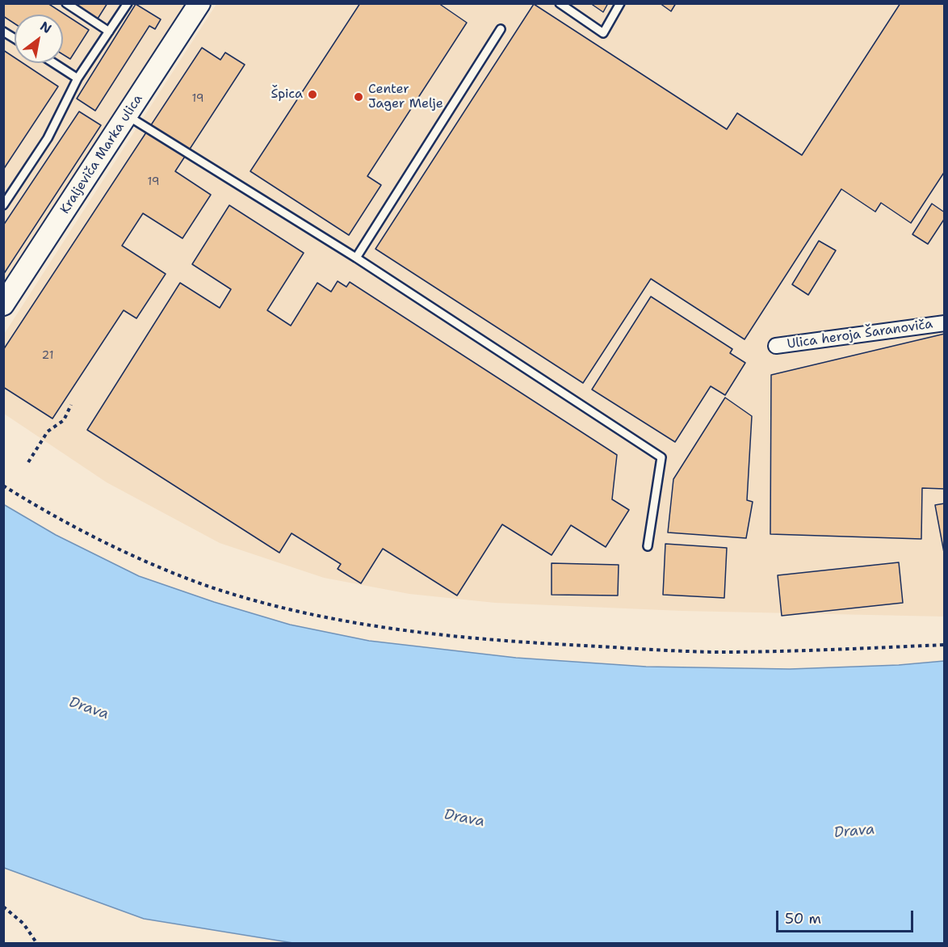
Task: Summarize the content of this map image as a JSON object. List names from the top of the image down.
{
  "streets": {
    "street": ["Kraljeviča Marka ulica", "Ulica heroja Šaranoviča"]
  },
  "water": ["Drava"],
  "places": ["Špica", "Center Jager Melje"],
  "house_numbers": ["19", "19", "21"],
  "scale_bar": "50 m",
  "north": "top right"
}
